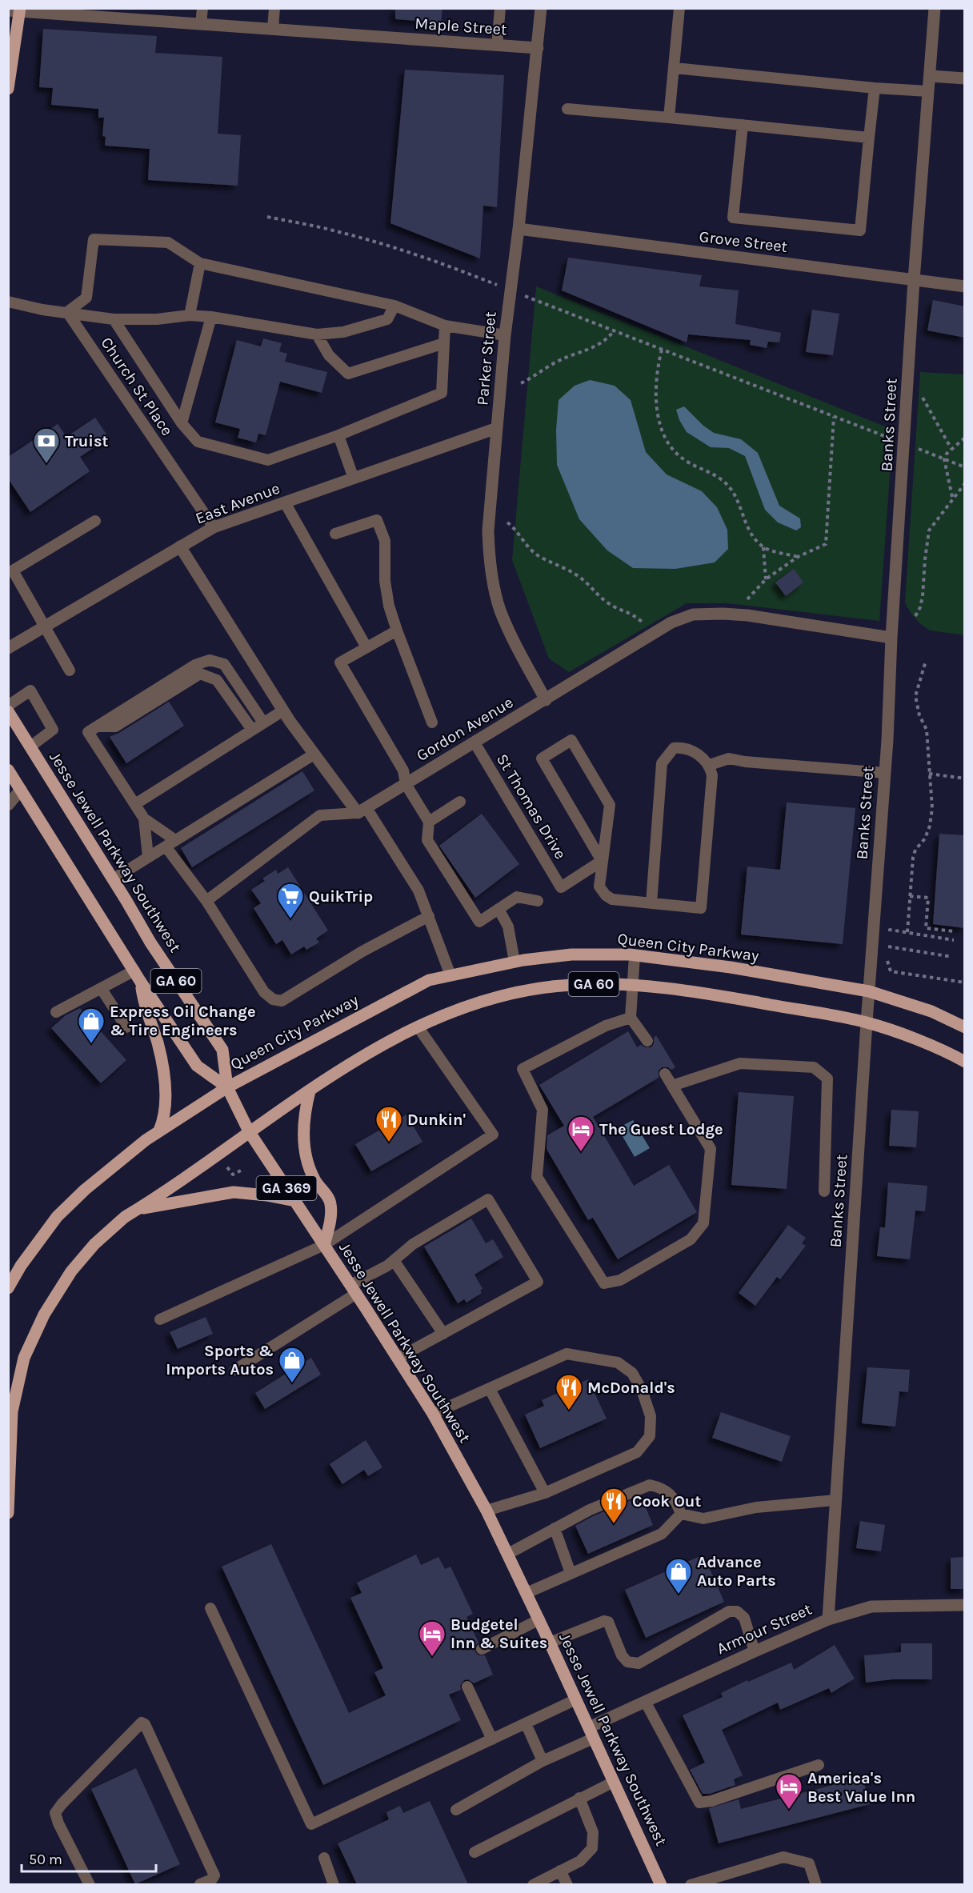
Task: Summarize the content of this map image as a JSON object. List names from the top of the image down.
{
  "streets": {
    "main road": [
      "Jesse Jewell Parkway Southwest",
      "Queen City Parkway",
      "GA 60",
      "GA 369"
    ],
    "street": [
      "Maple Street",
      "Grove Street",
      "Parker Street",
      "Banks Street",
      "East Avenue",
      "Gordon Avenue",
      "Armour Street"
    ],
    "lane": ["Church St Place", "St Thomas Drive"]
  },
  "crossings": [
    ["Maple Street", "Parker Street"],
    ["Grove Street", "Parker Street"],
    ["Grove Street", "Banks Street"],
    ["Parker Street", "East Avenue"],
    ["Parker Street", "Gordon Avenue"],
    ["Church St Place", "East Avenue"],
    ["Banks Street", "Gordon Avenue"],
    ["Banks Street", "Queen City Parkway"],
    ["Banks Street", "GA 60"],
    ["Banks Street", "Armour Street"],
    ["Gordon Avenue", "St Thomas Drive"],
    ["Jesse Jewell Parkway Southwest", "Queen City Parkway"],
    ["Jesse Jewell Parkway Southwest", "GA 60"],
    ["Jesse Jewell Parkway Southwest", "Armour Street"]
  ],
  "places": {
    "bank": ["Truist"],
    "supermarket": ["QuikTrip"],
    "shop": ["Express Oil Change & Tire Engineers", "Sports & Imports Autos", "Advance Auto Parts"],
    "restaurant": ["Dunkin'", "McDonald's", "Cook Out"],
    "hotel": ["The Guest Lodge", "Budgetel Inn & Suites", "America's Best Value Inn"]
  },
  "scale_bar": "50 m"
}
